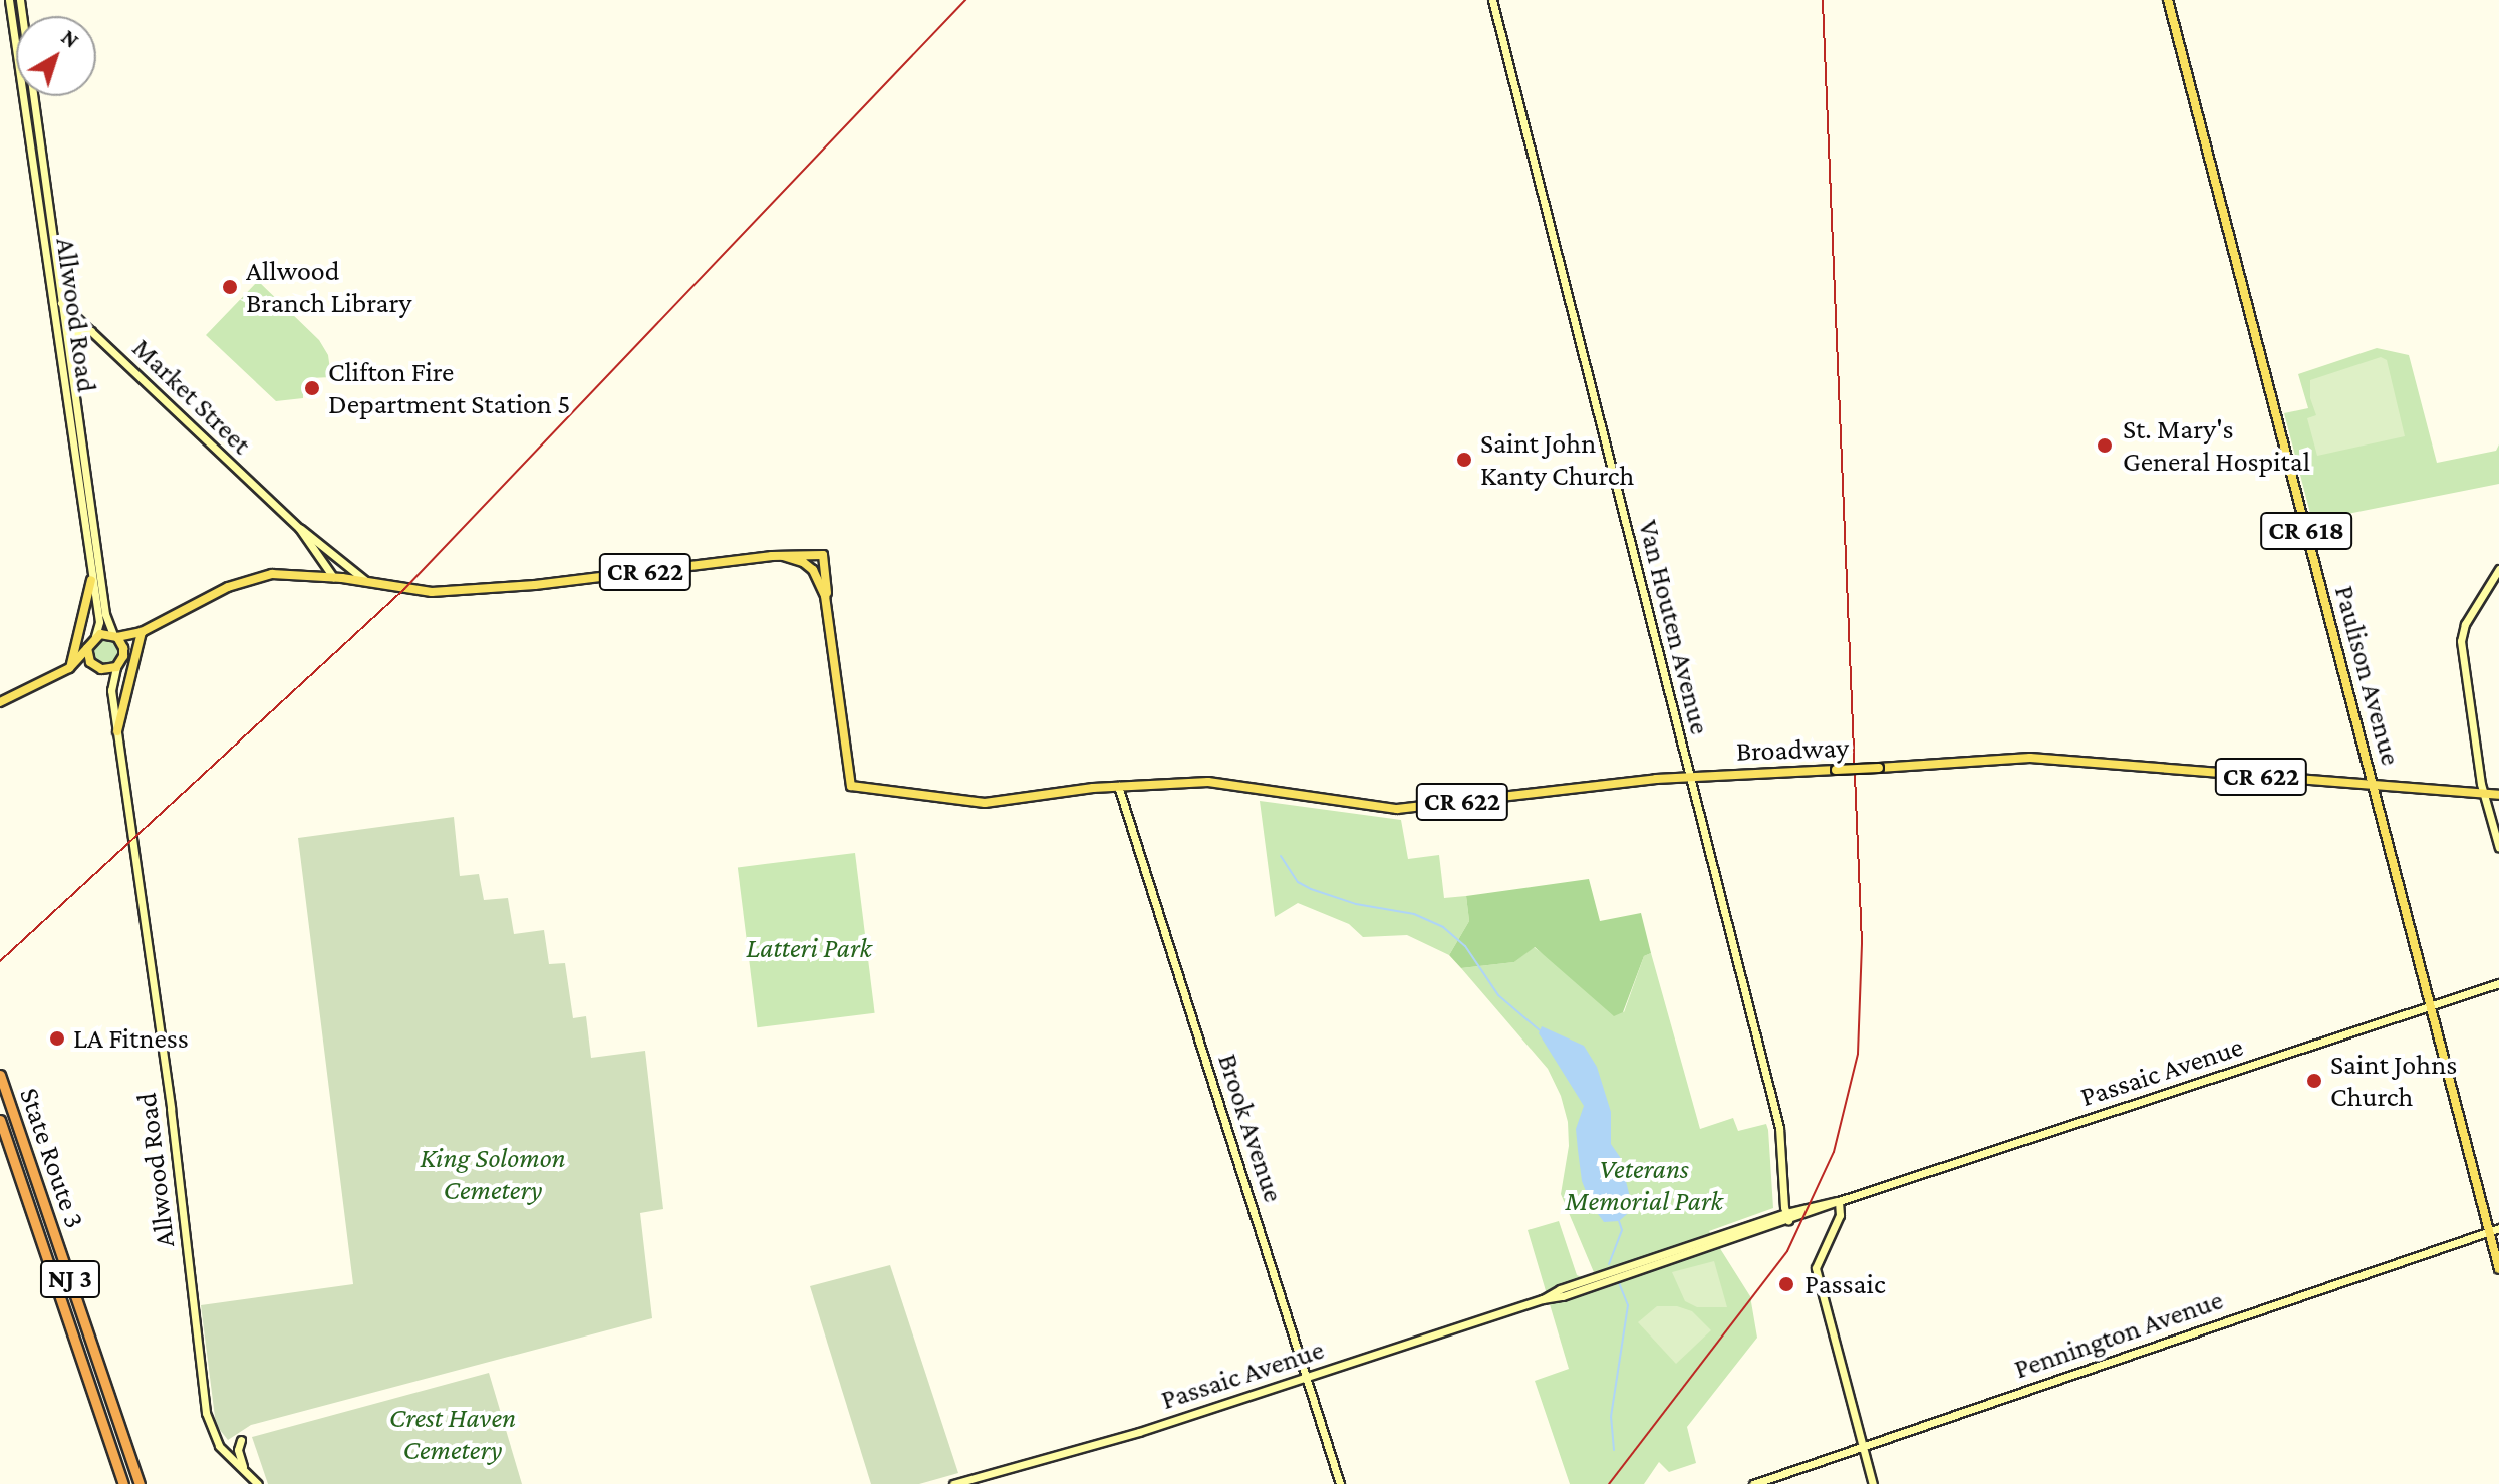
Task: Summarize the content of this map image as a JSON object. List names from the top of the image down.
{
  "streets": {
    "highway": ["State Route 3", "NJ 3"],
    "main road": [
      "Allwood Road",
      "Market Street",
      "CR 618",
      "CR 622",
      "Van Houten Avenue",
      "Paulison Avenue",
      "Broadway",
      "Passaic Avenue",
      "Brook Avenue",
      "Pennington Avenue"
    ]
  },
  "crossings": [
    ["Allwood Road", "Market Street"],
    ["Allwood Road", "CR 622"],
    ["Market Street", "CR 622"],
    ["CR 622", "Broadway"],
    ["Van Houten Avenue", "Broadway"],
    ["Van Houten Avenue", "Passaic Avenue"],
    ["Paulison Avenue", "Broadway"],
    ["Paulison Avenue", "Passaic Avenue"],
    ["Paulison Avenue", "Pennington Avenue"],
    ["Broadway", "Brook Avenue"],
    ["Passaic Avenue", "Brook Avenue"]
  ],
  "parks": [
    "Latteri Park",
    "King Solomon Cemetery",
    "Veterans Memorial Park",
    "Crest Haven Cemetery"
  ],
  "places": [
    "Allwood Branch Library",
    "Clifton Fire Department Station 5",
    "St. Mary's General Hospital",
    "Saint John Kanty Church",
    "LA Fitness",
    "Saint Johns Church",
    "Passaic"
  ],
  "north": "top right"
}
